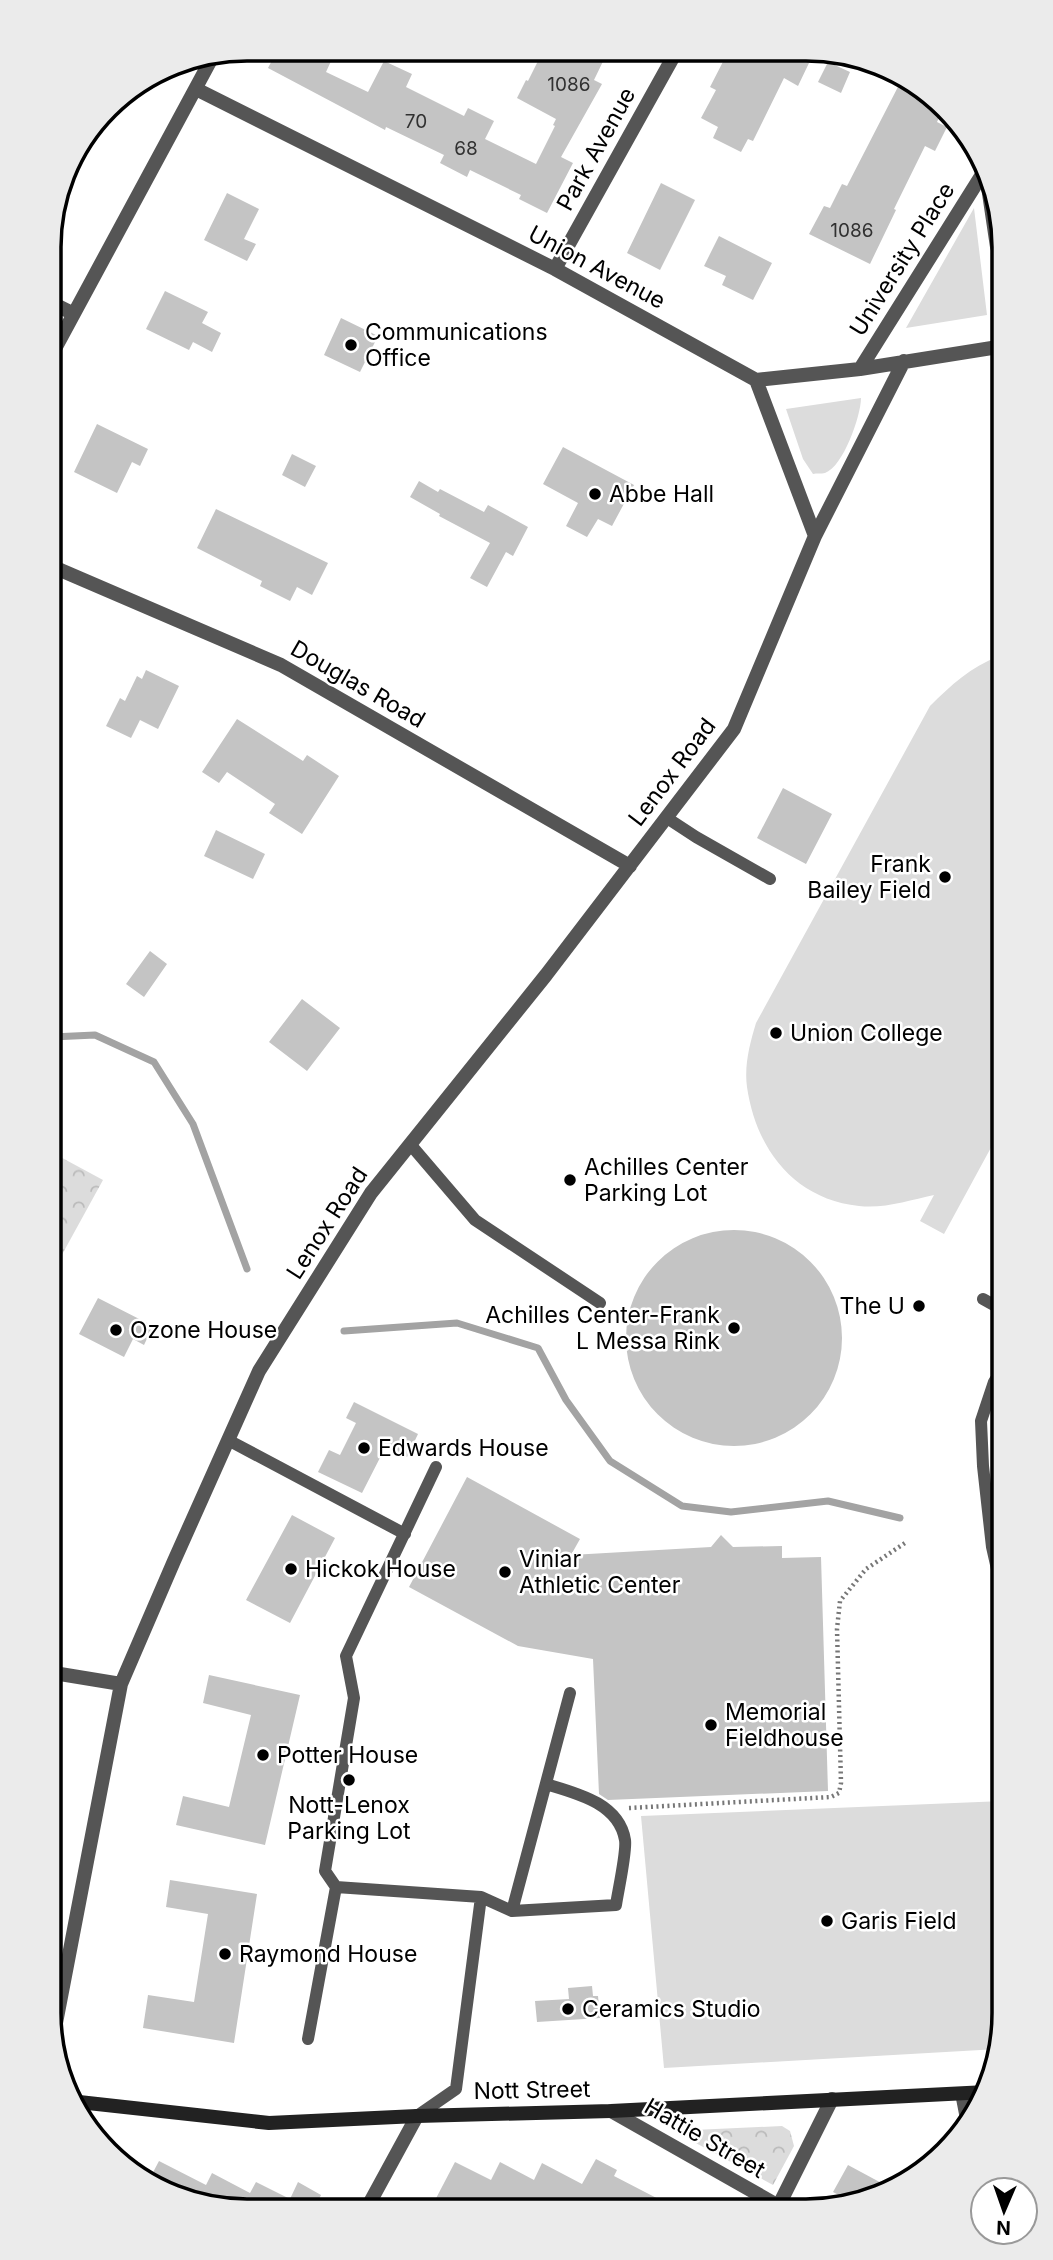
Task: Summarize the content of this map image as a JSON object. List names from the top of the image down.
{
  "streets": {
    "main road": ["Nott Street"],
    "street": [
      "Park Avenue",
      "University Place",
      "Union Avenue",
      "Douglas Road",
      "Lenox Road",
      "Hattie Street"
    ]
  },
  "crossings": [
    ["Park Avenue", "Union Avenue"],
    ["Douglas Road", "Lenox Road"],
    ["Nott Street", "Hattie Street"]
  ],
  "places": [
    "Communications Office",
    "Abbe Hall",
    "Frank Bailey Field",
    "Union College",
    "Achilles Center Parking Lot",
    "The U",
    "Achilles Center-Frank L Messa Rink",
    "Ozone House",
    "Edwards House",
    "Hickok House",
    "Viniar Athletic Center",
    "Memorial Fieldhouse",
    "Potter House",
    "Nott-Lenox Parking Lot",
    "Garis Field",
    "Raymond House",
    "Ceramics Studio"
  ],
  "house_numbers": [
    "1086",
    "70",
    "68",
    "1086"
  ],
  "north": "bottom"
}
